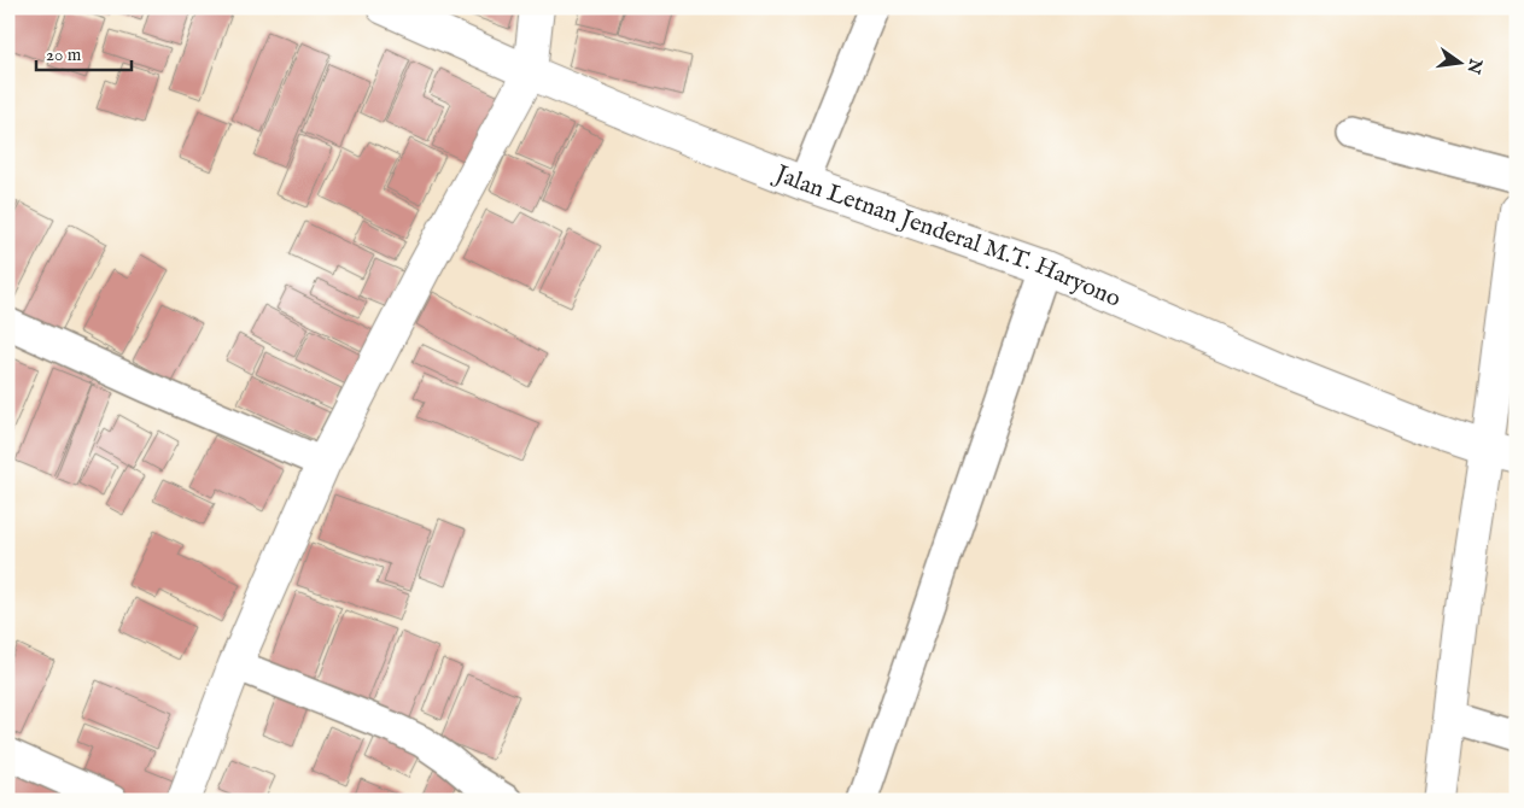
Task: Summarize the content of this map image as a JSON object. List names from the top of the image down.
{
  "streets": {
    "street": ["Jalan Letnan Jenderal M.T. Haryono"]
  },
  "scale_bar": "20 m",
  "north": "right"
}
